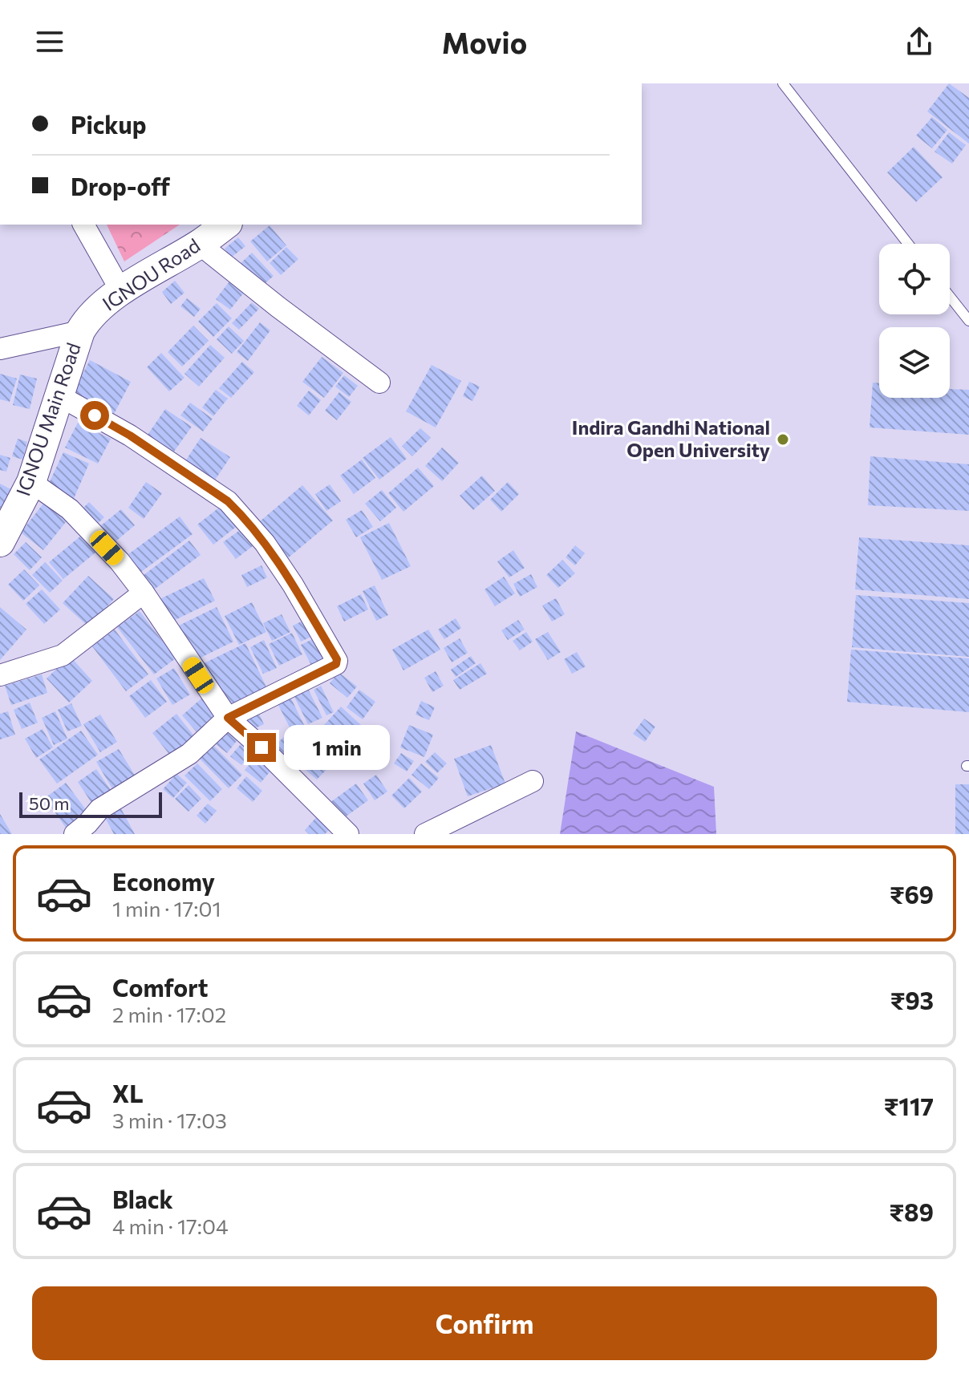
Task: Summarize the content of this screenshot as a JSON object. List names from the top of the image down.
{
  "streets": {
    "street": ["IGNOU Road", "IGNOU Main Road"]
  },
  "crossings": [
    ["IGNOU Road", "IGNOU Main Road"]
  ],
  "places": ["Indira Gandhi National Open University"],
  "scale_bar": "50 m",
  "page": {
    "header": "Movio",
    "banner": ["Pickup", "Drop-off"],
    "bubble": "1 min",
    "scale": "50 m",
    "list": [
      {
        "name": "Economy",
        "note": "1 min · 17:01",
        "value": "₹69"
      },
      {
        "name": "Comfort",
        "note": "2 min · 17:02",
        "value": "₹93"
      },
      {
        "name": "XL",
        "note": "3 min · 17:03",
        "value": "₹117"
      },
      {
        "name": "Black",
        "note": "4 min · 17:04",
        "value": "₹89"
      }
    ],
    "buttons": "Confirm"
  }
}
